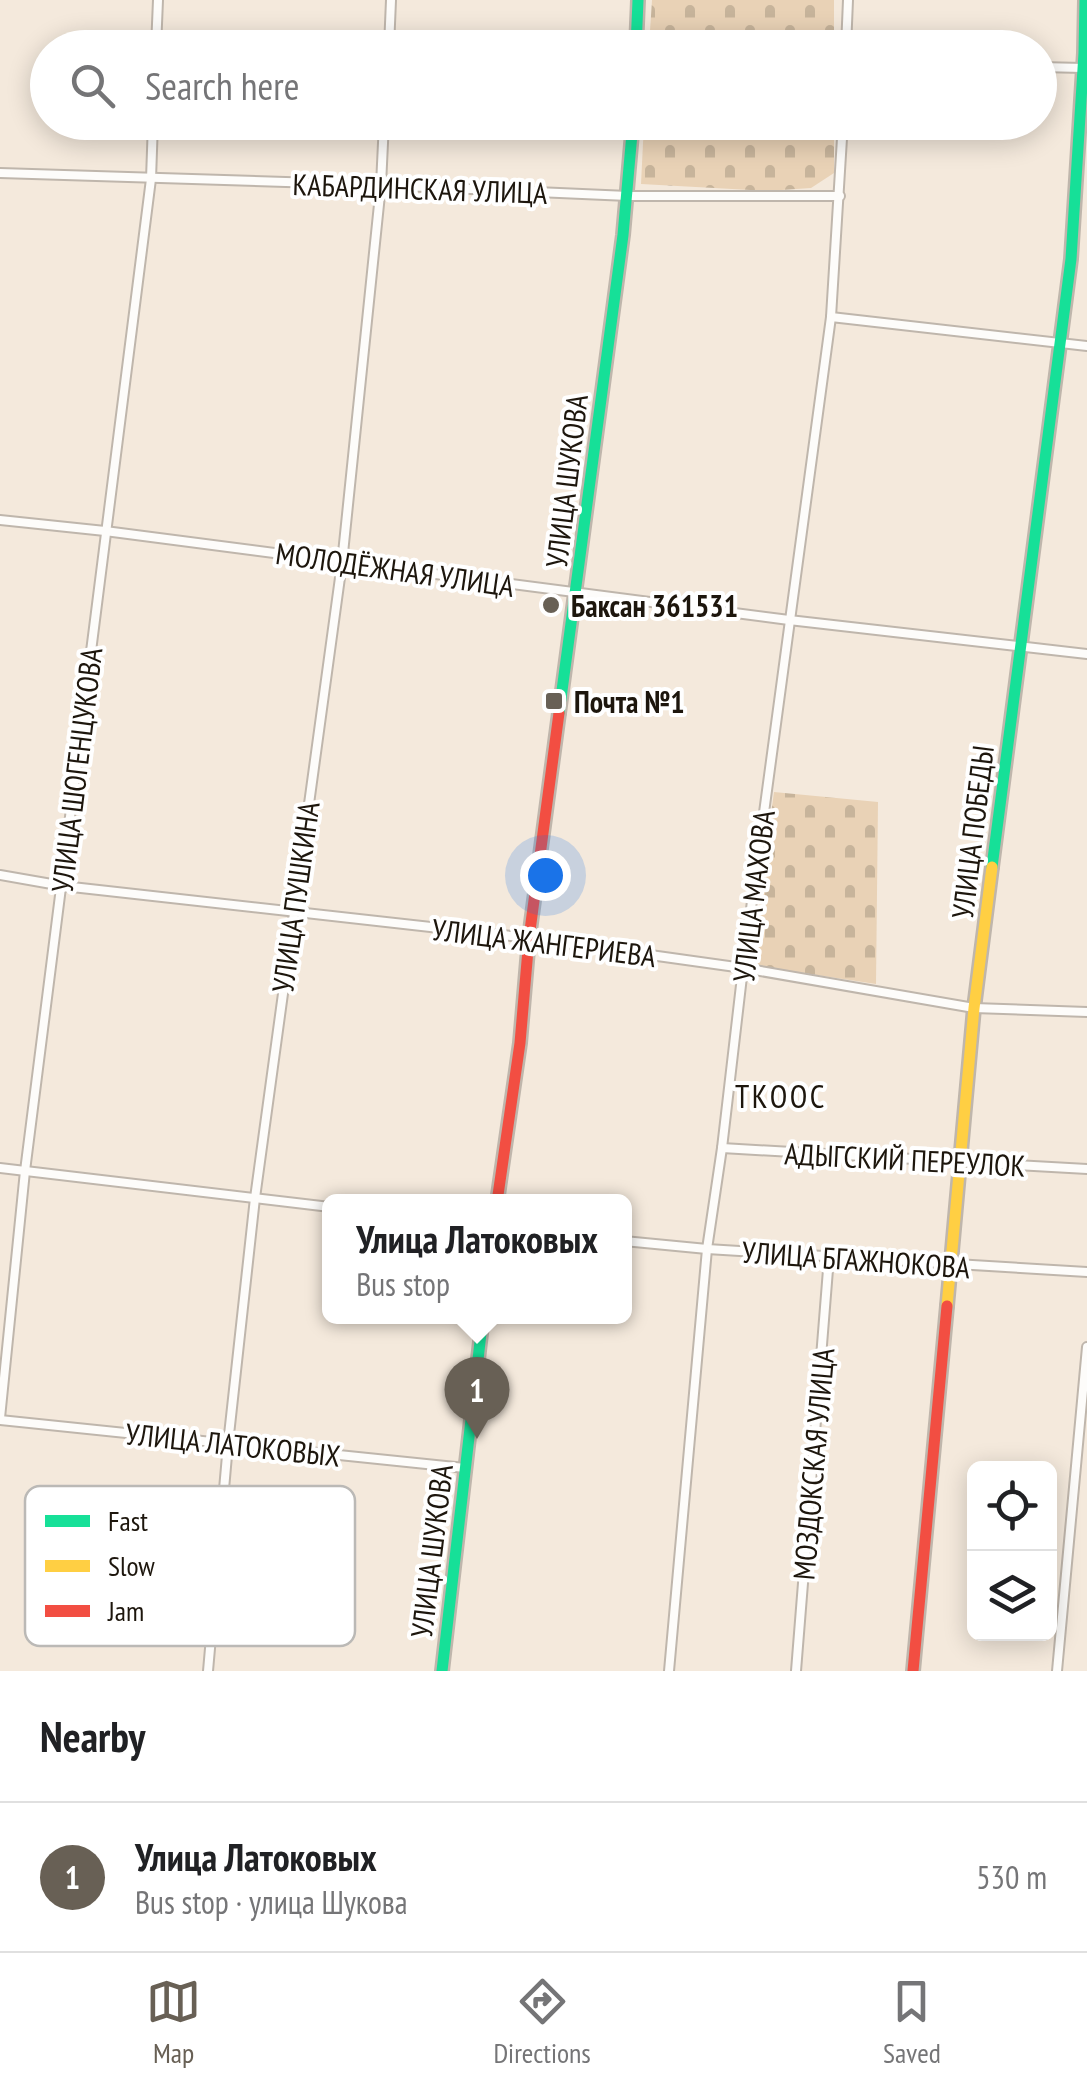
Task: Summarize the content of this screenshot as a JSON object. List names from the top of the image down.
{
  "streets": {
    "street": [
      "КАБАРДИНСКАЯ УЛИЦА",
      "УЛИЦА ШУКОВА",
      "МОЛОДЁЖНАЯ УЛИЦА",
      "УЛИЦА ШОГЕНЦУКОВА",
      "УЛИЦА ПОБЕДЫ",
      "УЛИЦА МАХОВА",
      "УЛИЦА ПУШКИНА",
      "УЛИЦА ЖАНГЕРИЕВА",
      "АДЫГСКИЙ ПЕРЕУЛОК",
      "УЛИЦА БГАЖНОКОВА",
      "УЛИЦА ЛАТОКОВЫХ",
      "МОЗДОКСКАЯ УЛИЦА"
    ]
  },
  "crossings": [
    ["КАБАРДИНСКАЯ УЛИЦА", "УЛИЦА ШУКОВА"],
    ["КАБАРДИНСКАЯ УЛИЦА", "УЛИЦА ШОГЕНЦУКОВА"],
    ["КАБАРДИНСКАЯ УЛИЦА", "УЛИЦА МАХОВА"],
    ["КАБАРДИНСКАЯ УЛИЦА", "УЛИЦА ПУШКИНА"],
    ["УЛИЦА ШУКОВА", "МОЛОДЁЖНАЯ УЛИЦА"],
    ["УЛИЦА ШУКОВА", "УЛИЦА ЖАНГЕРИЕВА"],
    ["УЛИЦА ШУКОВА", "УЛИЦА ЛАТОКОВЫХ"],
    ["МОЛОДЁЖНАЯ УЛИЦА", "УЛИЦА ШОГЕНЦУКОВА"],
    ["МОЛОДЁЖНАЯ УЛИЦА", "УЛИЦА ПОБЕДЫ"],
    ["МОЛОДЁЖНАЯ УЛИЦА", "УЛИЦА МАХОВА"],
    ["МОЛОДЁЖНАЯ УЛИЦА", "УЛИЦА ПУШКИНА"],
    ["УЛИЦА ШОГЕНЦУКОВА", "УЛИЦА ЖАНГЕРИЕВА"],
    ["УЛИЦА ШОГЕНЦУКОВА", "УЛИЦА ЛАТОКОВЫХ"],
    ["УЛИЦА ПОБЕДЫ", "УЛИЦА ЖАНГЕРИЕВА"],
    ["УЛИЦА ПОБЕДЫ", "АДЫГСКИЙ ПЕРЕУЛОК"],
    ["УЛИЦА ПОБЕДЫ", "УЛИЦА БГАЖНОКОВА"],
    ["УЛИЦА МАХОВА", "УЛИЦА ЖАНГЕРИЕВА"],
    ["УЛИЦА МАХОВА", "АДЫГСКИЙ ПЕРЕУЛОК"],
    ["УЛИЦА МАХОВА", "УЛИЦА БГАЖНОКОВА"],
    ["УЛИЦА ПУШКИНА", "УЛИЦА ЖАНГЕРИЕВА"],
    ["УЛИЦА ПУШКИНА", "УЛИЦА ЛАТОКОВЫХ"],
    ["УЛИЦА БГАЖНОКОВА", "МОЗДОКСКАЯ УЛИЦА"]
  ],
  "districts": ["ТКООС"],
  "places": {
    "other": ["Баксан 361531"],
    "transit": ["Почта №1"]
  },
  "legend": ["Fast", "Slow", "Jam"],
  "page": {
    "search": "Search here",
    "popup": ["Улица Латоковых", "Bus stop"],
    "pins": "1",
    "heading": "Nearby",
    "list": [
      {
        "mark": "1",
        "name": "Улица Латоковых",
        "note": "Bus stop · улица Шукова",
        "value": "530 m"
      }
    ],
    "nav": ["Map", "Directions", "Saved"]
  }
}
